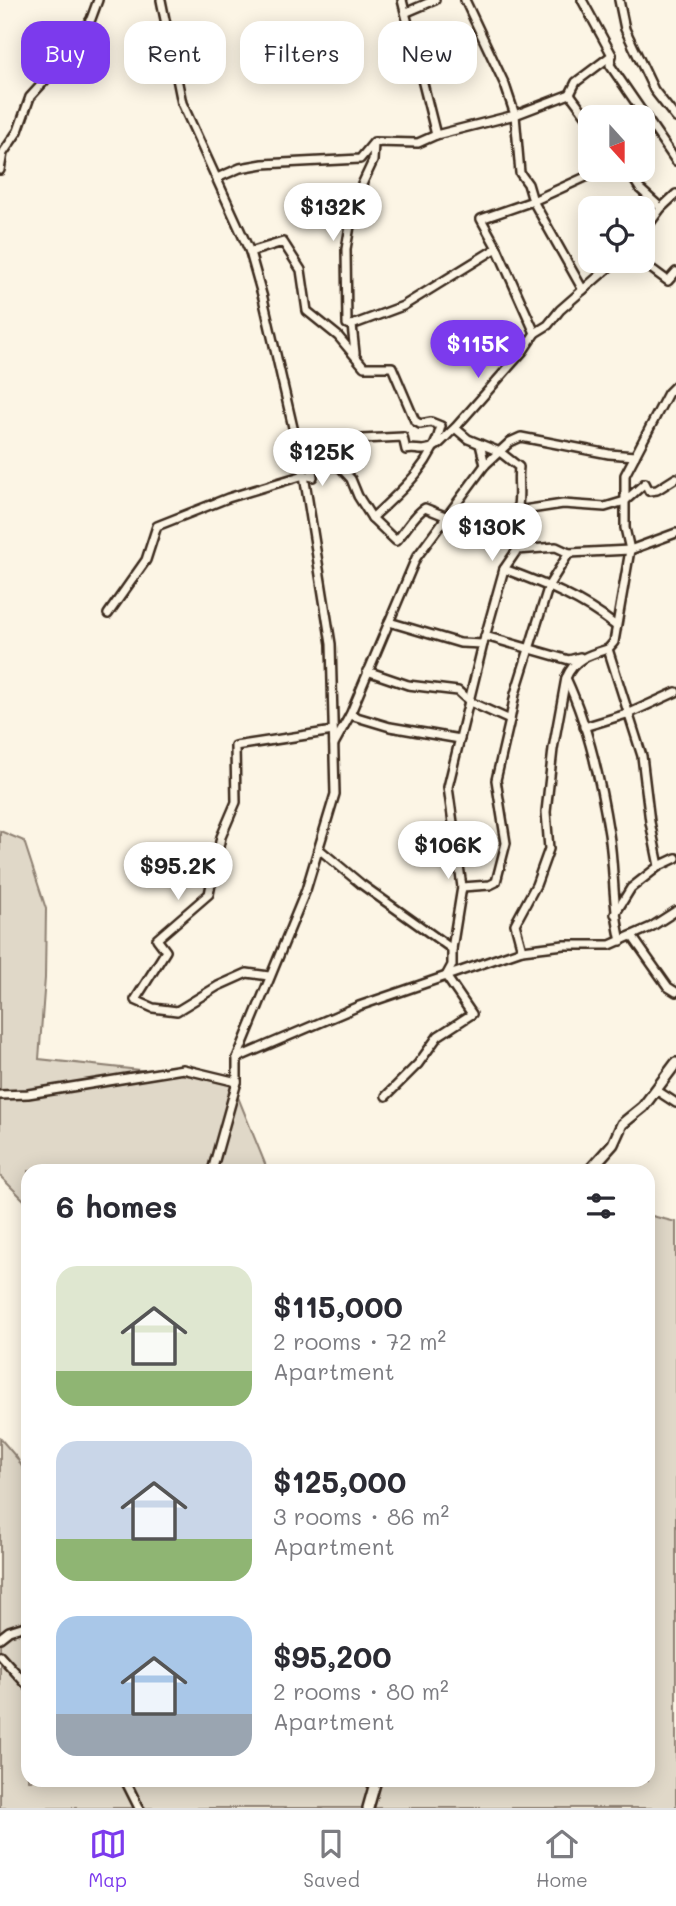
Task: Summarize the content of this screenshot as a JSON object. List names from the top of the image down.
{
  "north": "bottom",
  "page": {
    "chip": [
      "Buy",
      "Rent",
      "Filters",
      "New"
    ],
    "price": [
      "$132K",
      "$115K",
      "$125K",
      "$130K",
      "$106K",
      "$95.2K"
    ],
    "heading": "6 homes",
    "list": [
      {
        "name": "$115,000",
        "note": "2 rooms · 72 m² · Apartment"
      },
      {
        "name": "$125,000",
        "note": "3 rooms · 86 m² · Apartment"
      },
      {
        "name": "$95,200",
        "note": "2 rooms · 80 m² · Apartment"
      }
    ],
    "tabs": ["Map", "Saved", "Home"]
  }
}
